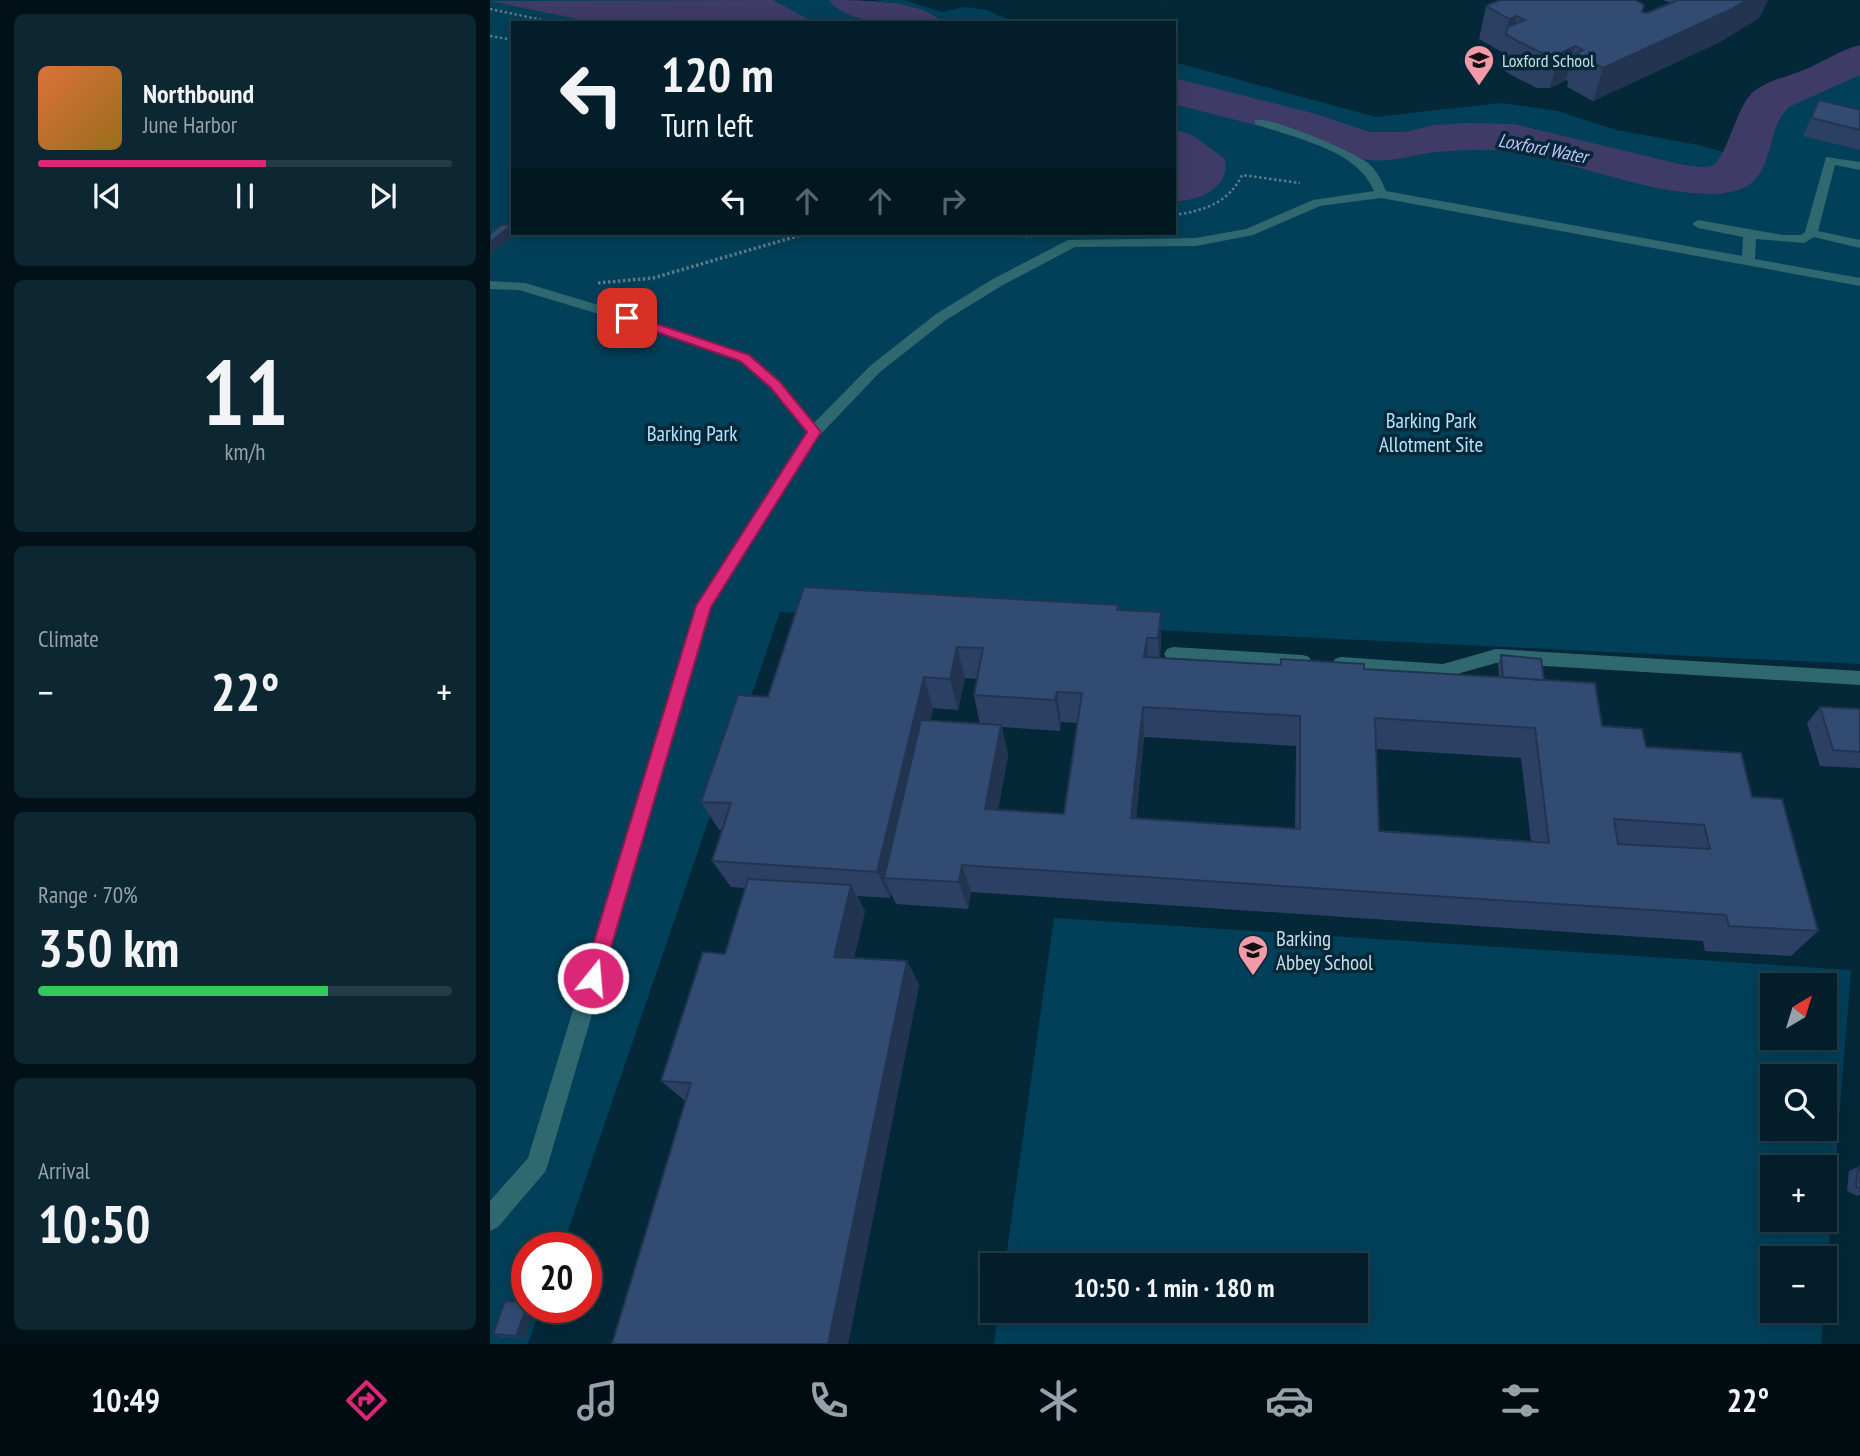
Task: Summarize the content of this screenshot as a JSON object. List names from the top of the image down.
{
  "water": ["Loxford Water"],
  "parks": ["Barking Park Allotment Site", "Barking Park"],
  "places": {
    "school or university": ["Loxford School", "Barking Abbey School"]
  },
  "north": "top right",
  "page": {
    "turn": ["120 m", "Turn left"],
    "song": ["Northbound", "June Harbor"],
    "tile": [
      ["11", "km/h"],
      "Climate",
      ["Range · 70%", "350 km"],
      ["Arrival", "10:50"]
    ],
    "heat": ["−", "22°", "+"],
    "map_buttons": ["+", "−"],
    "limit": "20",
    "trip": "10:50 · 1 min · 180 m",
    "tabs": ["10:49", "22°"]
  }
}
